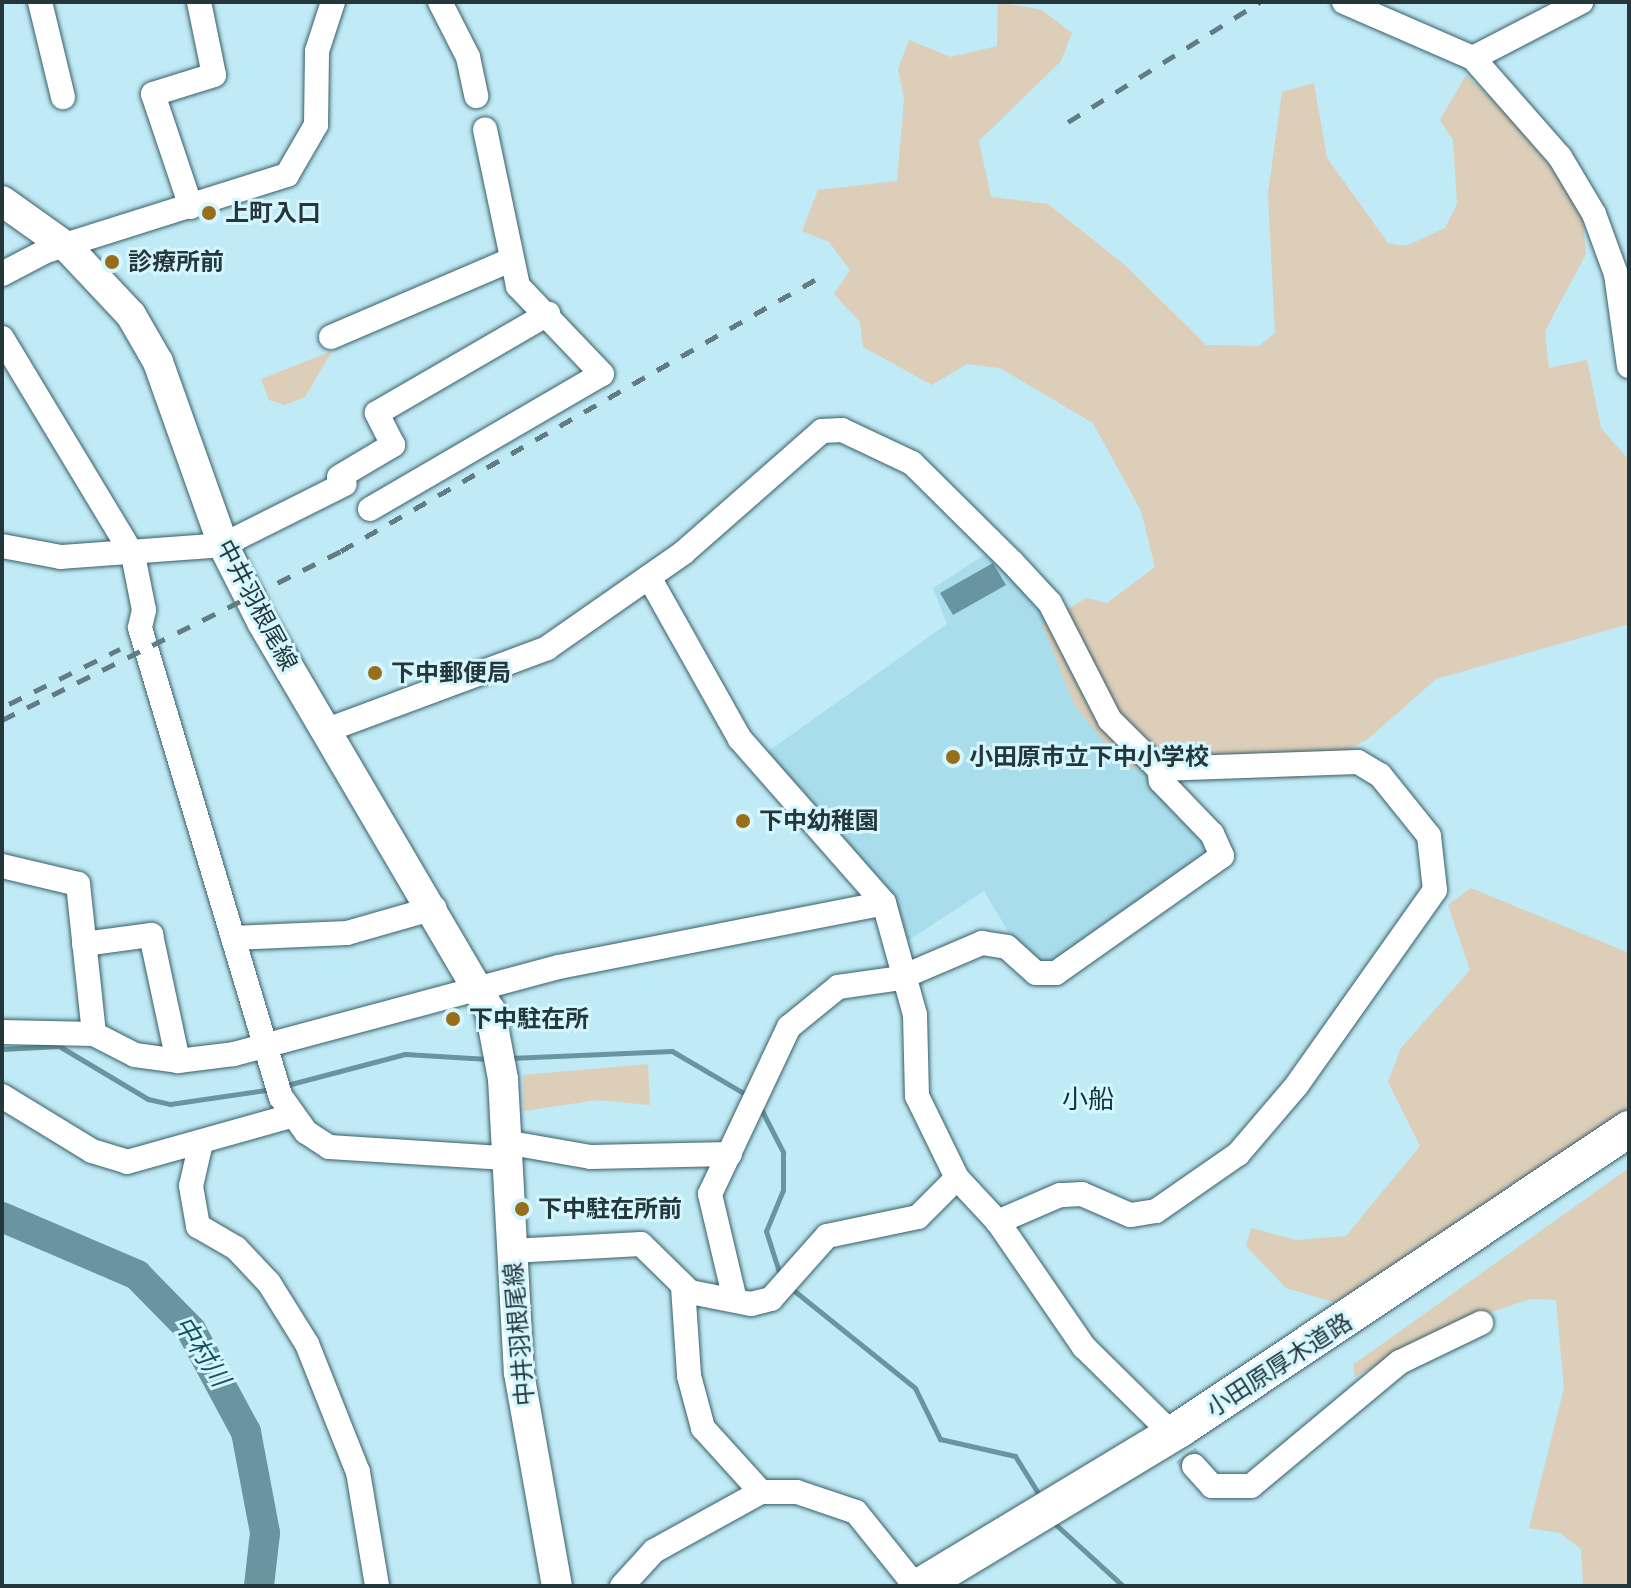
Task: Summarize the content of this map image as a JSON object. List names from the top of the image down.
{
  "streets": {
    "highway": ["小田原厚木道路"],
    "main road": ["中井羽根尾線"]
  },
  "districts": ["小船"],
  "water": ["中村川"],
  "places": [
    "上町入口",
    "診療所前",
    "下中郵便局",
    "小田原市立下中小学校",
    "下中幼稚園",
    "下中駐在所",
    "下中駐在所前"
  ]
}
